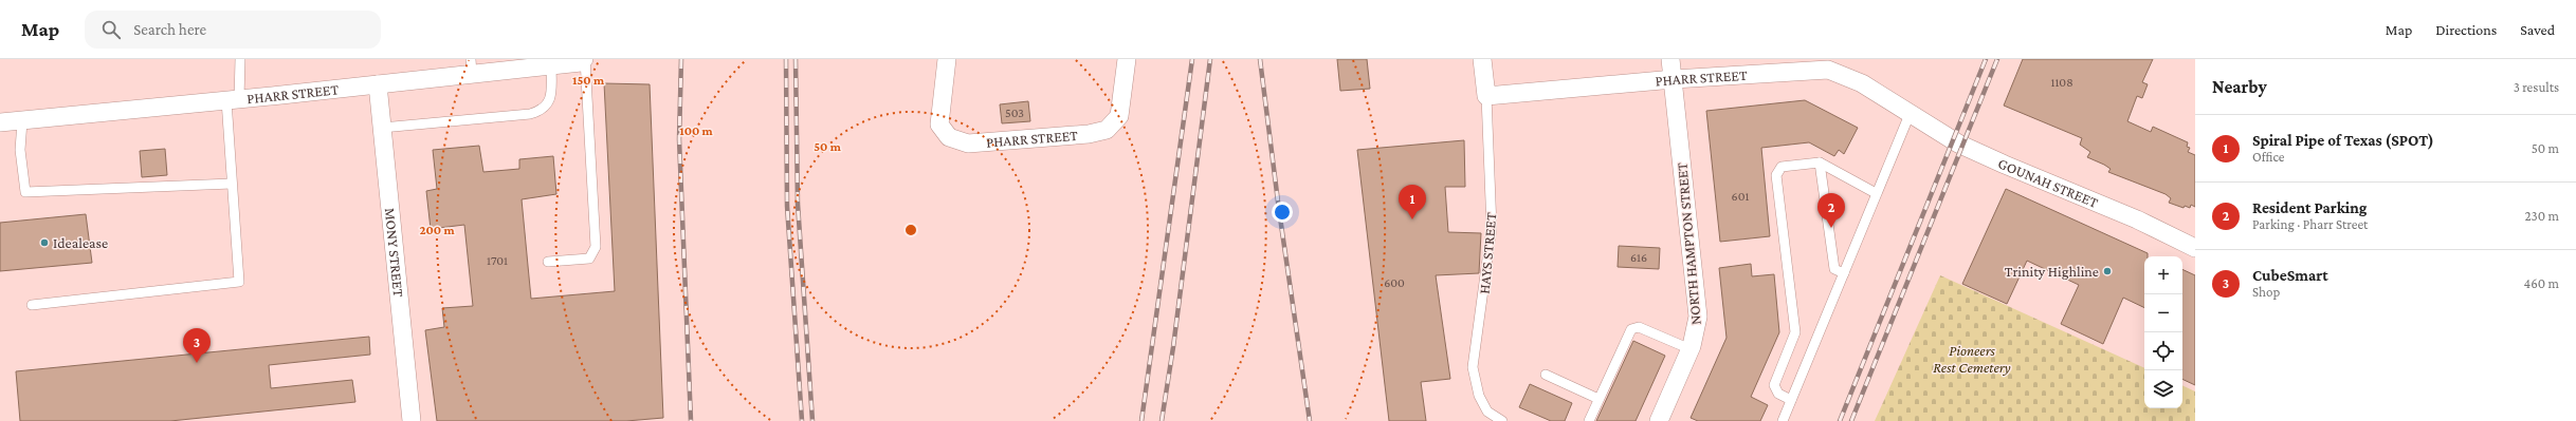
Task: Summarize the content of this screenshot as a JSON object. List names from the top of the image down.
{
  "streets": {
    "street": [
      "PHARR STREET",
      "GOUNAH STREET",
      "NORTH HAMPTON STREET",
      "MONY STREET",
      "HAYS STREET"
    ]
  },
  "crossings": [
    ["PHARR STREET", "GOUNAH STREET"],
    ["PHARR STREET", "NORTH HAMPTON STREET"],
    ["PHARR STREET", "MONY STREET"],
    ["PHARR STREET", "HAYS STREET"]
  ],
  "parks": ["Pioneers Rest Cemetery"],
  "places": ["Idealease", "Trinity Highline"],
  "house_numbers": [
    "1108",
    "503",
    "601",
    "616",
    "1701",
    "600"
  ],
  "page": {
    "header": "Map",
    "search": "Search here",
    "nav": ["Map", "Directions", "Saved"],
    "heading": ["Nearby", "3 results"],
    "list": [
      {
        "mark": "1",
        "name": "Spiral Pipe of Texas (SPOT)",
        "note": "Office",
        "value": "50 m"
      },
      {
        "mark": "2",
        "name": "Resident Parking",
        "note": "Parking · Pharr Street",
        "value": "230 m"
      },
      {
        "mark": "3",
        "name": "CubeSmart",
        "note": "Shop",
        "value": "460 m"
      }
    ],
    "pins": ["1", "2", "3"],
    "map_buttons": ["+", "−"]
  },
  "rings": [
    "150 m",
    "100 m",
    "50 m",
    "200 m"
  ]
}
